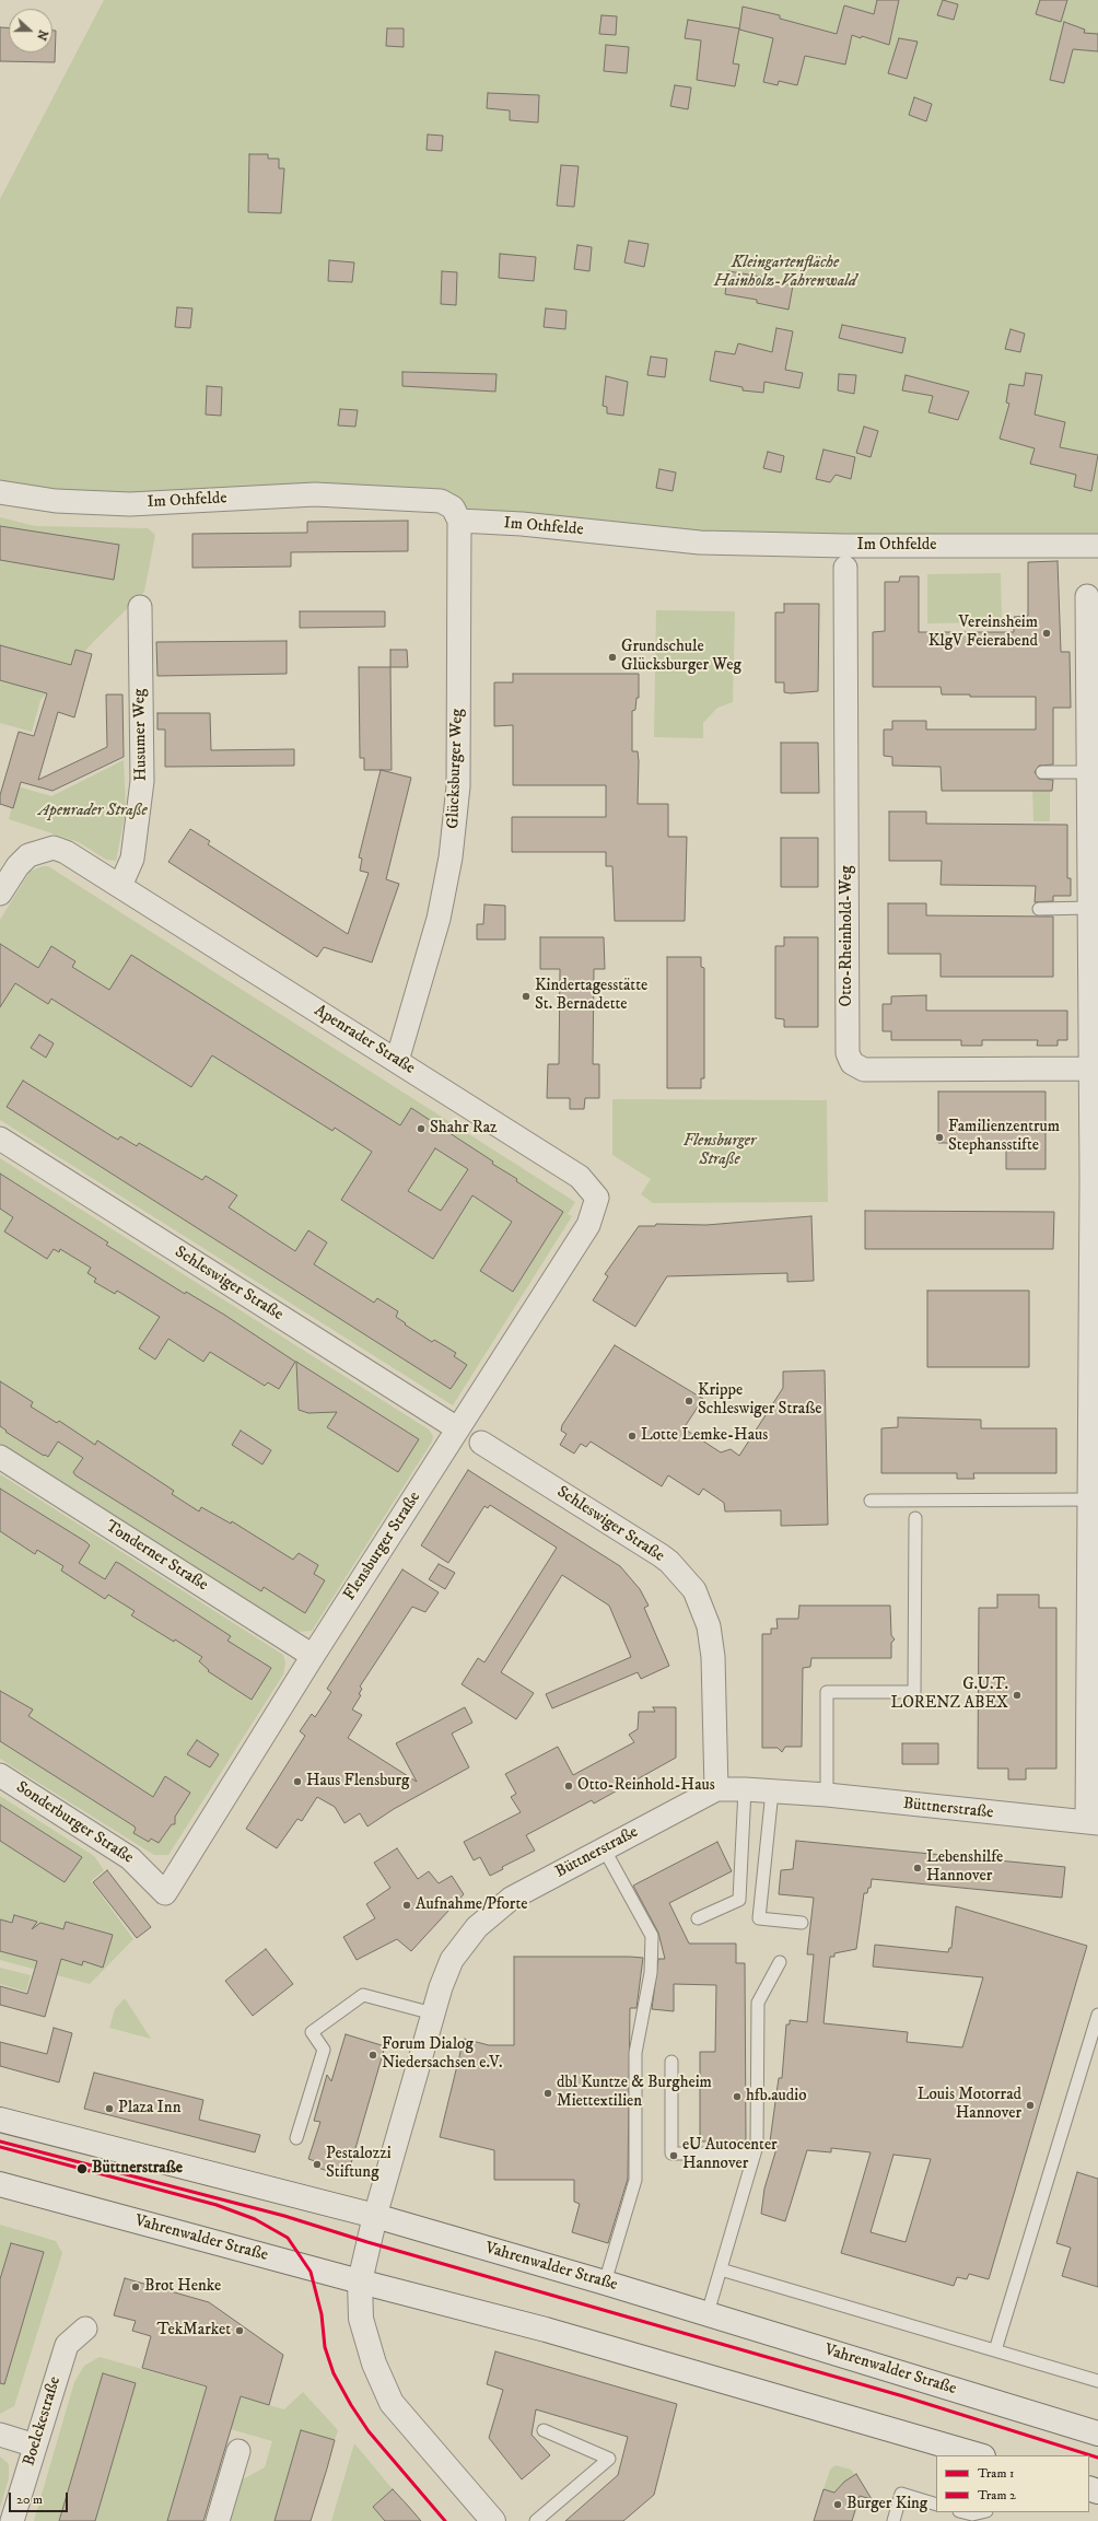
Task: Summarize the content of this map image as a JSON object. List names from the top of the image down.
{
  "streets": {
    "main road": ["Büttnerstraße", "Vahrenwalder Straße"],
    "street": [
      "Im Othfelde",
      "Husumer Weg",
      "Glücksburger Weg",
      "Otto-Rheinhold-Weg",
      "Apenrader Straße",
      "Schleswiger Straße",
      "Flensburger Straße",
      "Tonderner Straße",
      "Sonderburger Straße",
      "Boelckestraße"
    ]
  },
  "crossings": [
    ["Im Othfelde", "Glücksburger Weg"],
    ["Husumer Weg", "Apenrader Straße"],
    ["Glücksburger Weg", "Apenrader Straße"],
    ["Apenrader Straße", "Flensburger Straße"],
    ["Schleswiger Straße", "Flensburger Straße"],
    ["Schleswiger Straße", "Büttnerstraße"],
    ["Flensburger Straße", "Tonderner Straße"],
    ["Flensburger Straße", "Sonderburger Straße"],
    ["Büttnerstraße", "Vahrenwalder Straße"]
  ],
  "parks": ["Kleingartenfläche Hainholz-Vahrenwald", "Apenrader Straße", "Flensburger Straße"],
  "places": [
    "Vereinsheim KlgV Feierabend",
    "Grundschule Glücksburger Weg",
    "Kindertagesstätte St. Bernadette",
    "Shahr Raz",
    "Familienzentrum Stephansstifte",
    "Krippe Schleswiger Straße",
    "Lotte Lemke-Haus",
    "G.U.T. LORENZ ABEX",
    "Haus Flensburg",
    "Otto-Reinhold-Haus",
    "Lebenshilfe Hannover",
    "Aufnahme/Pforte",
    "Forum Dialog Niedersachsen e.V.",
    "dbl Kuntze & Burgheim Miettextilien",
    "hfb.audio",
    "Louis Motorrad Hannover",
    "Plaza Inn",
    "eU Autocenter Hannover",
    "Pestalozzi Stiftung",
    "Büttnerstraße",
    "Brot Henke",
    "TekMarket",
    "Burger King"
  ],
  "lines": ["tram line 1", "tram line 2"],
  "legend": ["Tram 1", "Tram 2"],
  "scale_bar": "20 m",
  "north": "right"
}
